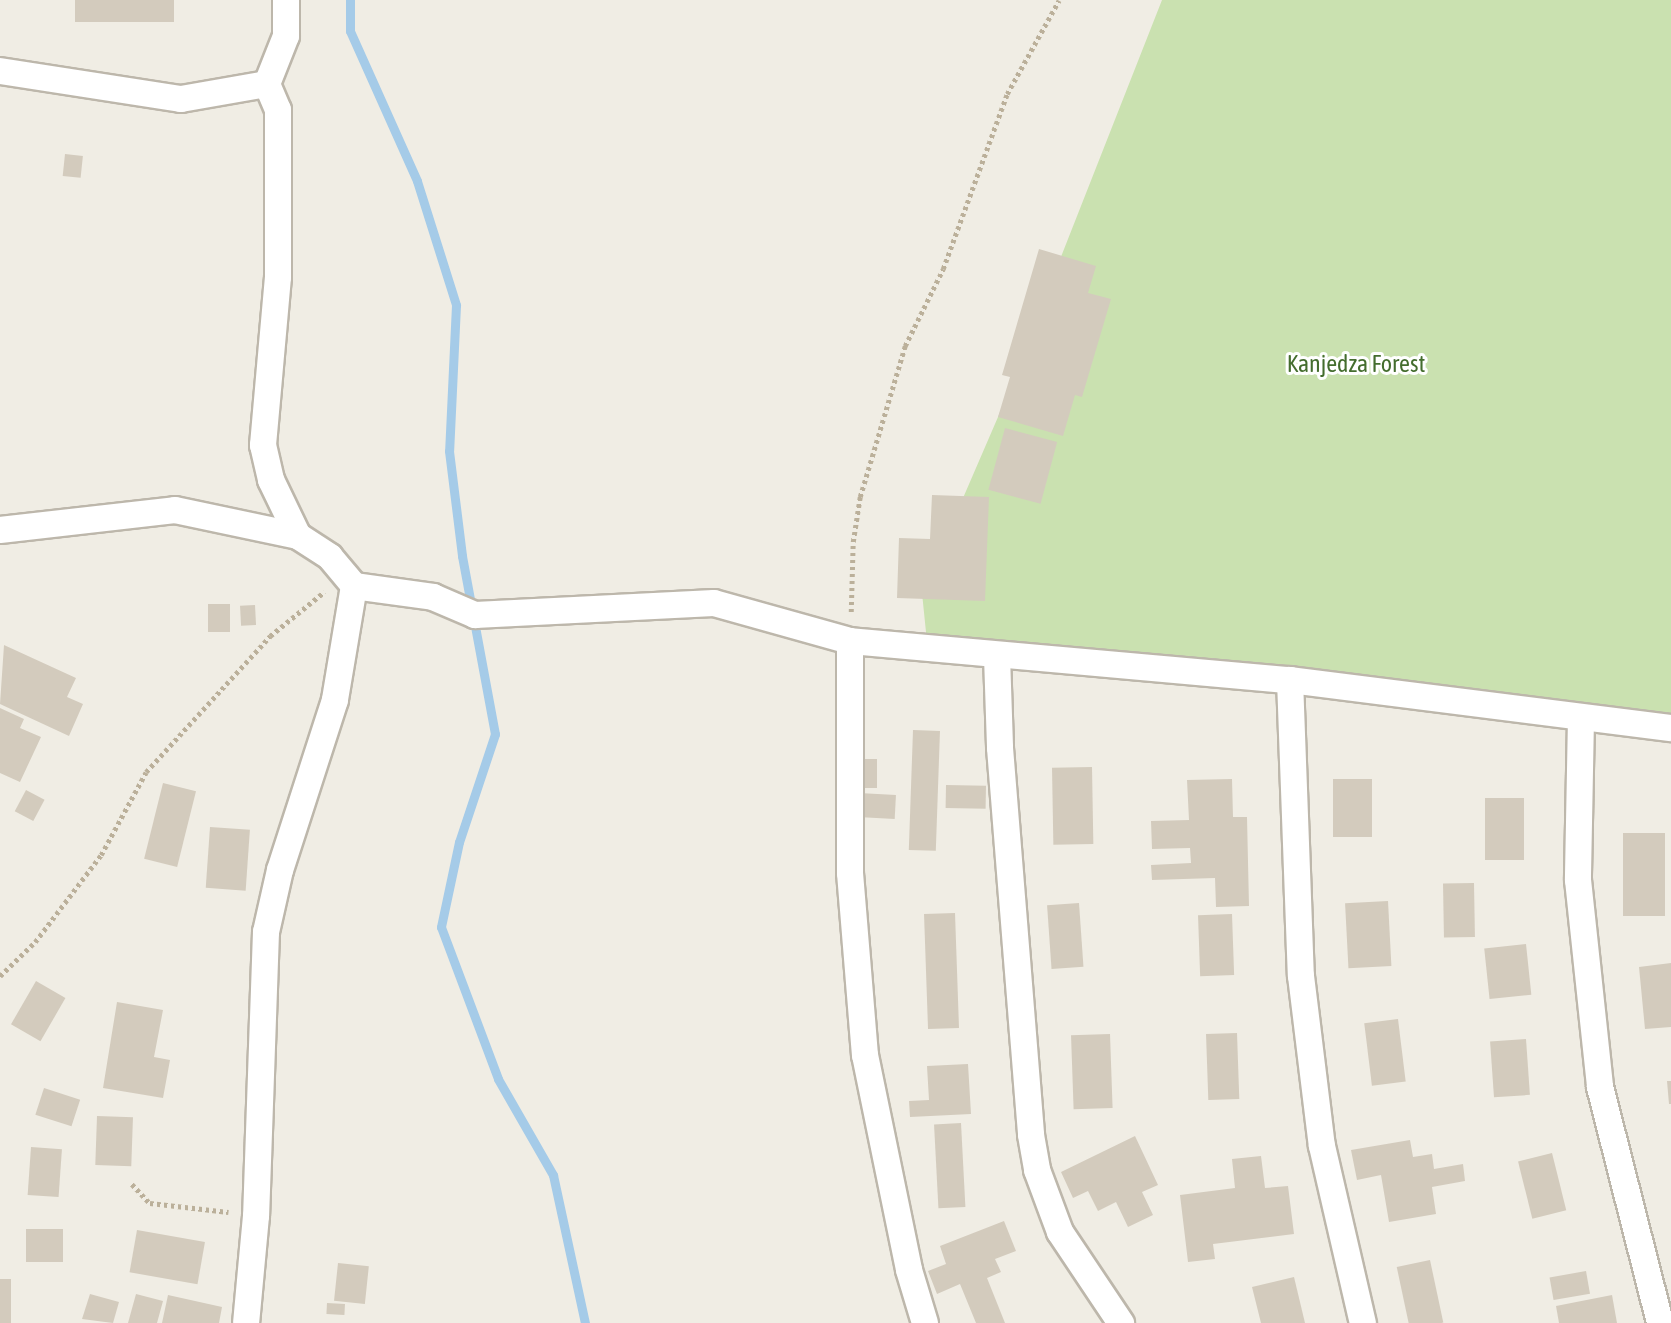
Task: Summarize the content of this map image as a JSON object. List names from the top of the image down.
{
  "parks": ["Kanjedza Forest"]
}
